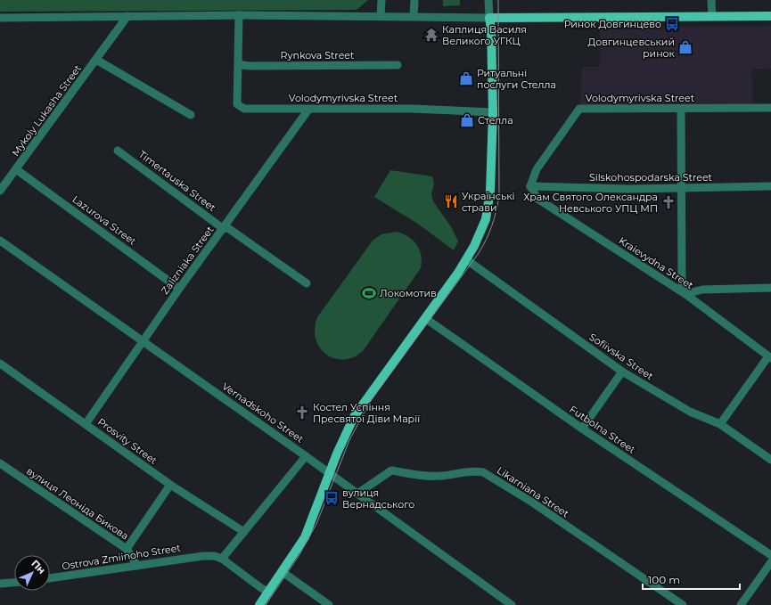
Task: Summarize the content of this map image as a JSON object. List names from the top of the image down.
{
  "streets": {
    "street": [
      "Rynkova Street",
      "Volodymyrivska Street",
      "Mykoly Lukasha Street",
      "Silskohospodarska Street",
      "Timertauska Street",
      "Lazurova Street",
      "Zalizniaka Street",
      "Kraievydna Street",
      "Sofiivska Street",
      "Vernadskoho Street",
      "Futbolna Street",
      "Prosvity Street",
      "Likarniana Street",
      "вулиця Леоніда Бикова",
      "Ostrova Zmiinoho Street"
    ]
  },
  "crossings": [
    ["Rynkova Street", "Volodymyrivska Street"],
    ["Volodymyrivska Street", "Silskohospodarska Street"],
    ["Volodymyrivska Street", "Zalizniaka Street"],
    ["Volodymyrivska Street", "Kraievydna Street"],
    ["Mykoly Lukasha Street", "Lazurova Street"],
    ["Silskohospodarska Street", "Kraievydna Street"],
    ["Timertauska Street", "Zalizniaka Street"],
    ["Lazurova Street", "Zalizniaka Street"],
    ["Zalizniaka Street", "Vernadskoho Street"],
    ["Zalizniaka Street", "Prosvity Street"],
    ["Vernadskoho Street", "Likarniana Street"],
    ["вулиця Леоніда Бикова", "Ostrova Zmiinoho Street"]
  ],
  "places": {
    "bus stop": ["Ринок Довгинцево", "вулиця Вернадського"],
    "temple": ["Каплиця Василя Великого УГКЦ"],
    "shop": ["Довгинцевський ринок", "Ритуальні послуги Стелла", "Стелла"],
    "restaurant": ["Українські страви"],
    "church": ["Храм Святого Олександра Невського УПЦ МП", "Костел Успіння Пресвятої Діви Марії"],
    "sports": ["Локомотив"]
  },
  "scale_bar": "100 m",
  "north": "top right"
}
